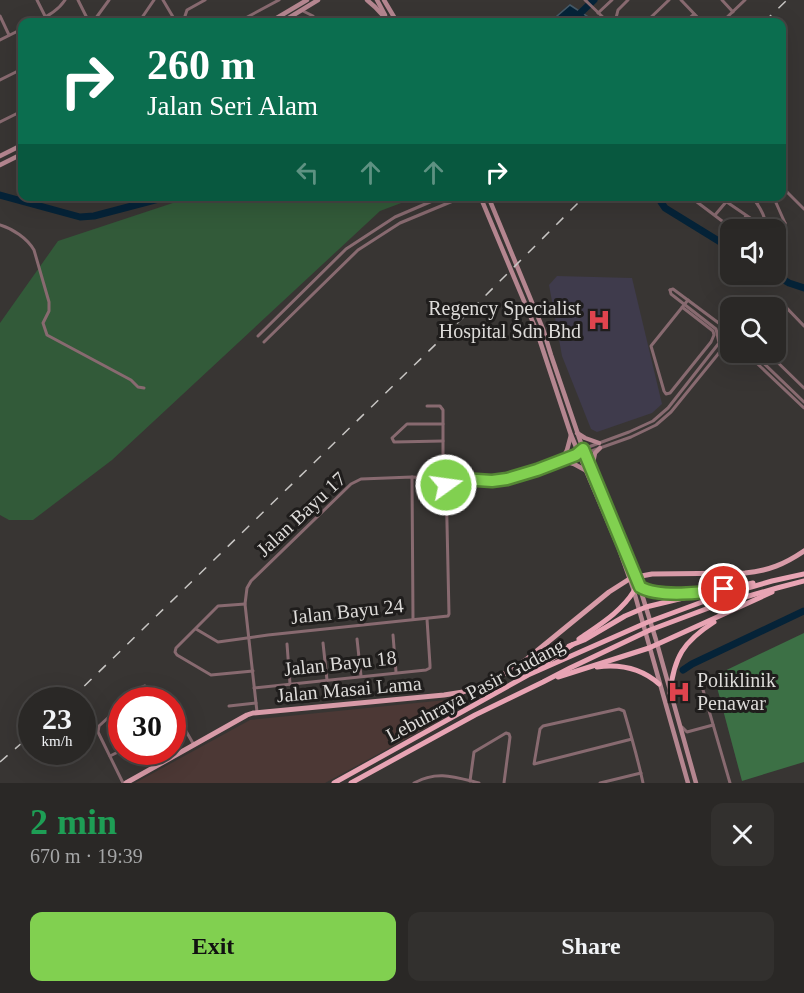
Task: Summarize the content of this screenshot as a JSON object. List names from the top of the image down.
{
  "streets": {
    "highway": ["Lebuhraya Pasir Gudang"],
    "main road": ["Jalan Masai Lama"],
    "street": ["Jalan Bayu 17", "Jalan Bayu 24", "Jalan Bayu 18"]
  },
  "crossings": [
    ["Jalan Bayu 17", "Jalan Bayu 24"],
    ["Jalan Bayu 17", "Jalan Bayu 18"],
    ["Jalan Bayu 17", "Jalan Masai Lama"],
    ["Jalan Bayu 24", "Jalan Bayu 18"]
  ],
  "places": {
    "hospital": ["Regency Specialist Hospital Sdn Bhd", "Poliklinik Penawar"]
  },
  "page": {
    "turn": ["260 m", "Jalan Seri Alam"],
    "speed": "23 km/h",
    "limit": "30",
    "heading": ["2 min", "670 m · 19:39"],
    "buttons": ["Exit", "Share"]
  }
}
